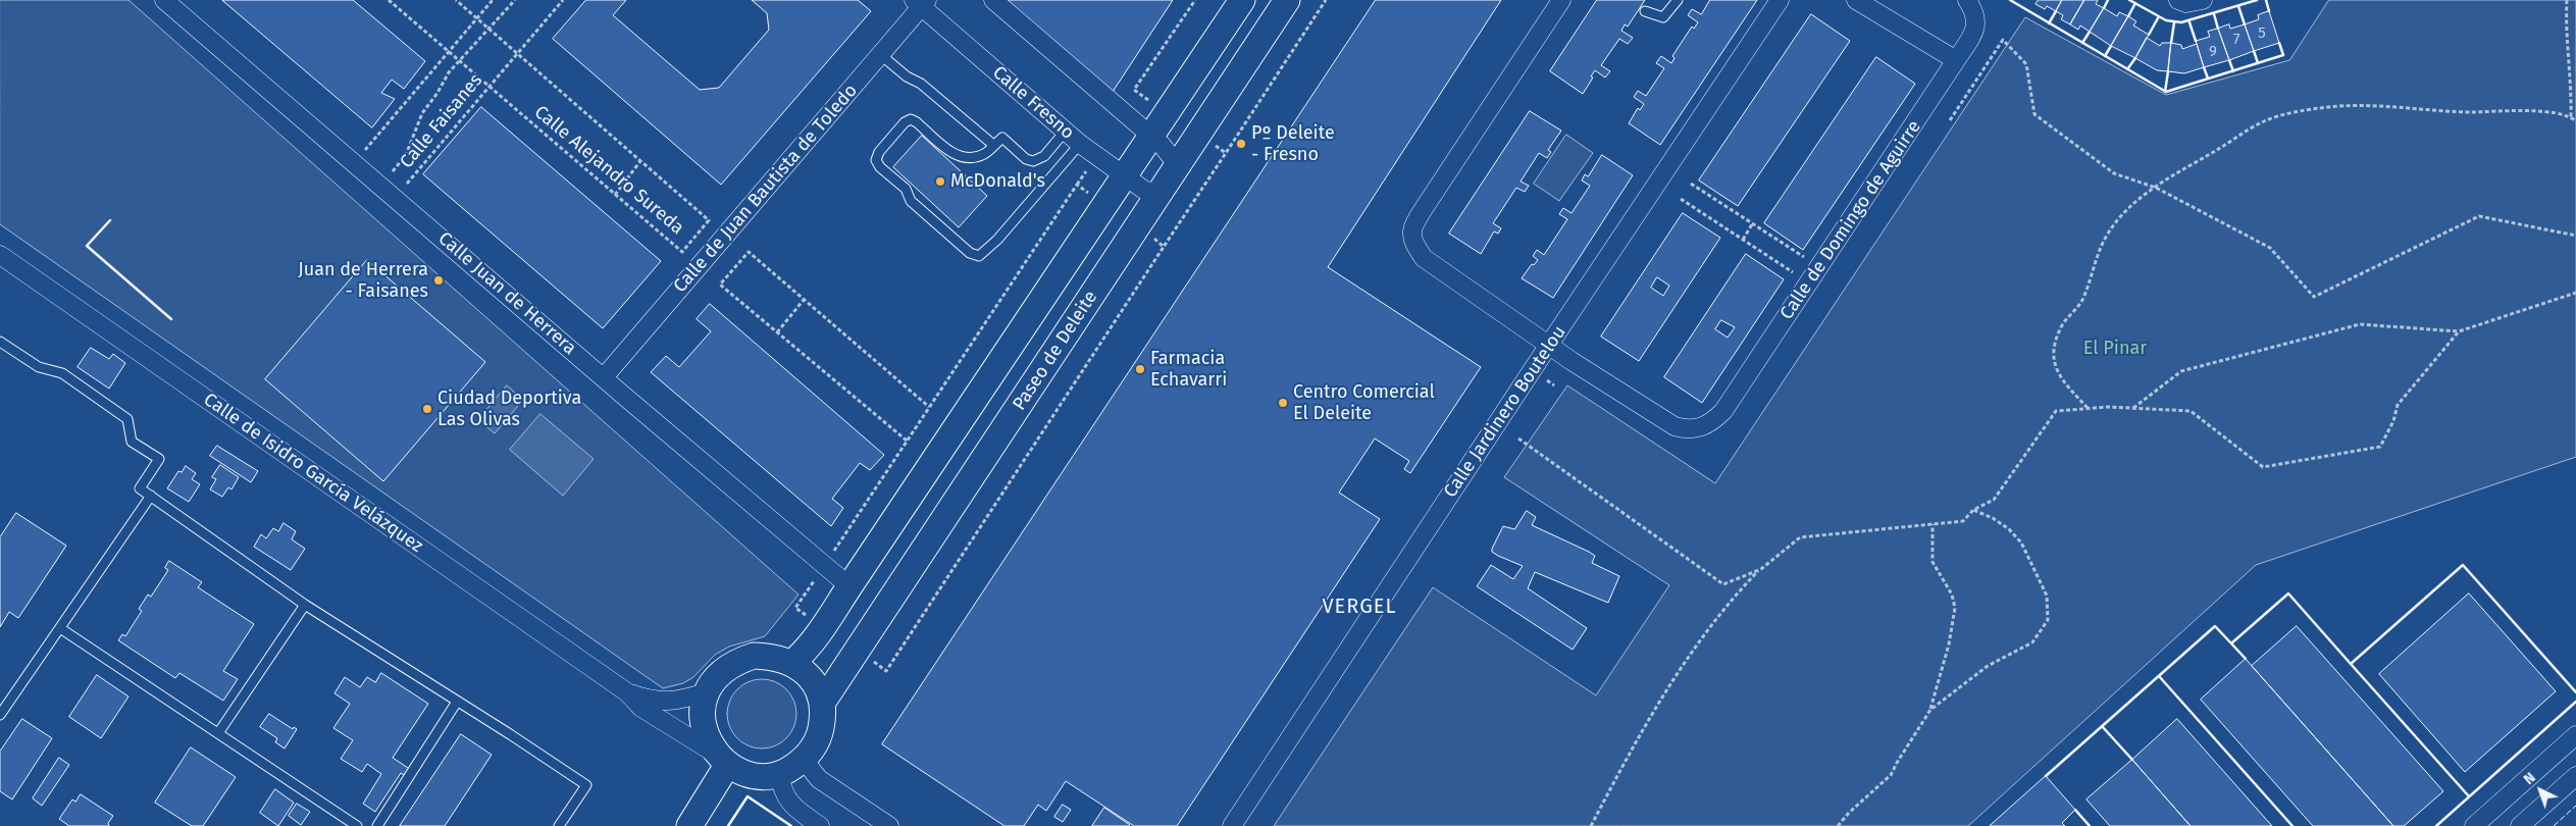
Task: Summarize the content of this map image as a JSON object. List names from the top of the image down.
{
  "streets": {
    "main road": ["Paseo de Deleite"],
    "street": [
      "Calle Fresno",
      "Calle de Juan Bautista de Toledo",
      "Calle de Domingo de Aguirre",
      "Calle Juan de Herrera",
      "Calle Jardinero Boutelou",
      "Calle de Isidro García Velázquez"
    ],
    "path": ["Calle Faisanes", "Calle Alejandro Sureda"]
  },
  "crossings": [
    ["Calle Fresno", "Calle de Juan Bautista de Toledo"],
    ["Calle Fresno", "Paseo de Deleite"],
    ["Calle Faisanes", "Calle Alejandro Sureda"],
    ["Calle de Juan Bautista de Toledo", "Calle Juan de Herrera"],
    ["Calle de Domingo de Aguirre", "Calle Jardinero Boutelou"],
    ["Paseo de Deleite", "Calle de Isidro García Velázquez"]
  ],
  "districts": ["VERGEL"],
  "parks": ["El Pinar"],
  "places": [
    "Pº Deleite - Fresno",
    "McDonald's",
    "Juan de Herrera - Faisanes",
    "Farmacia Echavarri",
    "Centro Comercial El Deleite",
    "Ciudad Deportiva Las Olivas"
  ],
  "house_numbers": ["5", "7", "9"],
  "north": "top left"
}
